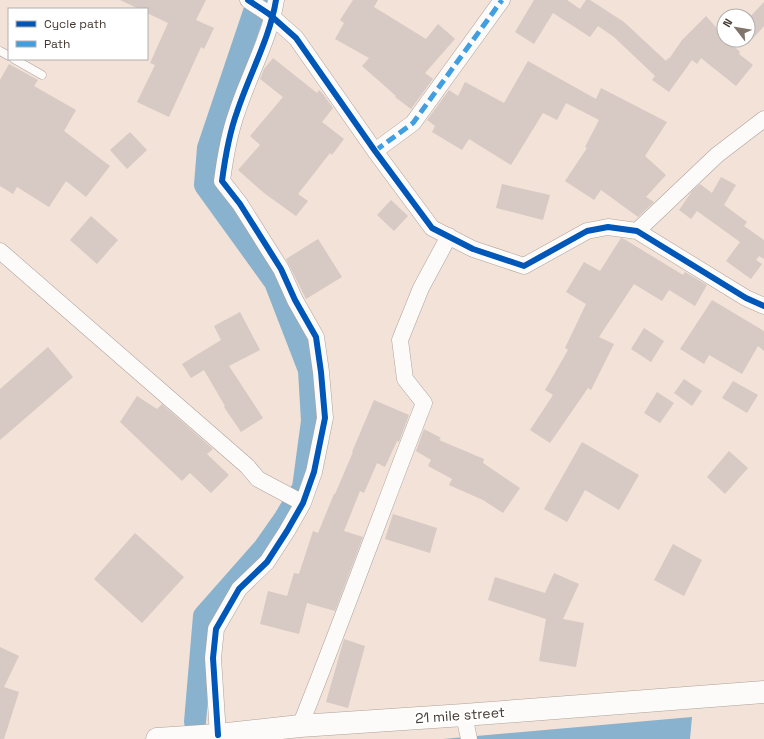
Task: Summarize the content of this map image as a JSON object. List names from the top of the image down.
{
  "streets": {
    "street": ["21 mile street"]
  },
  "legend": ["Cycle path", "Path"],
  "north": "top left"
}
